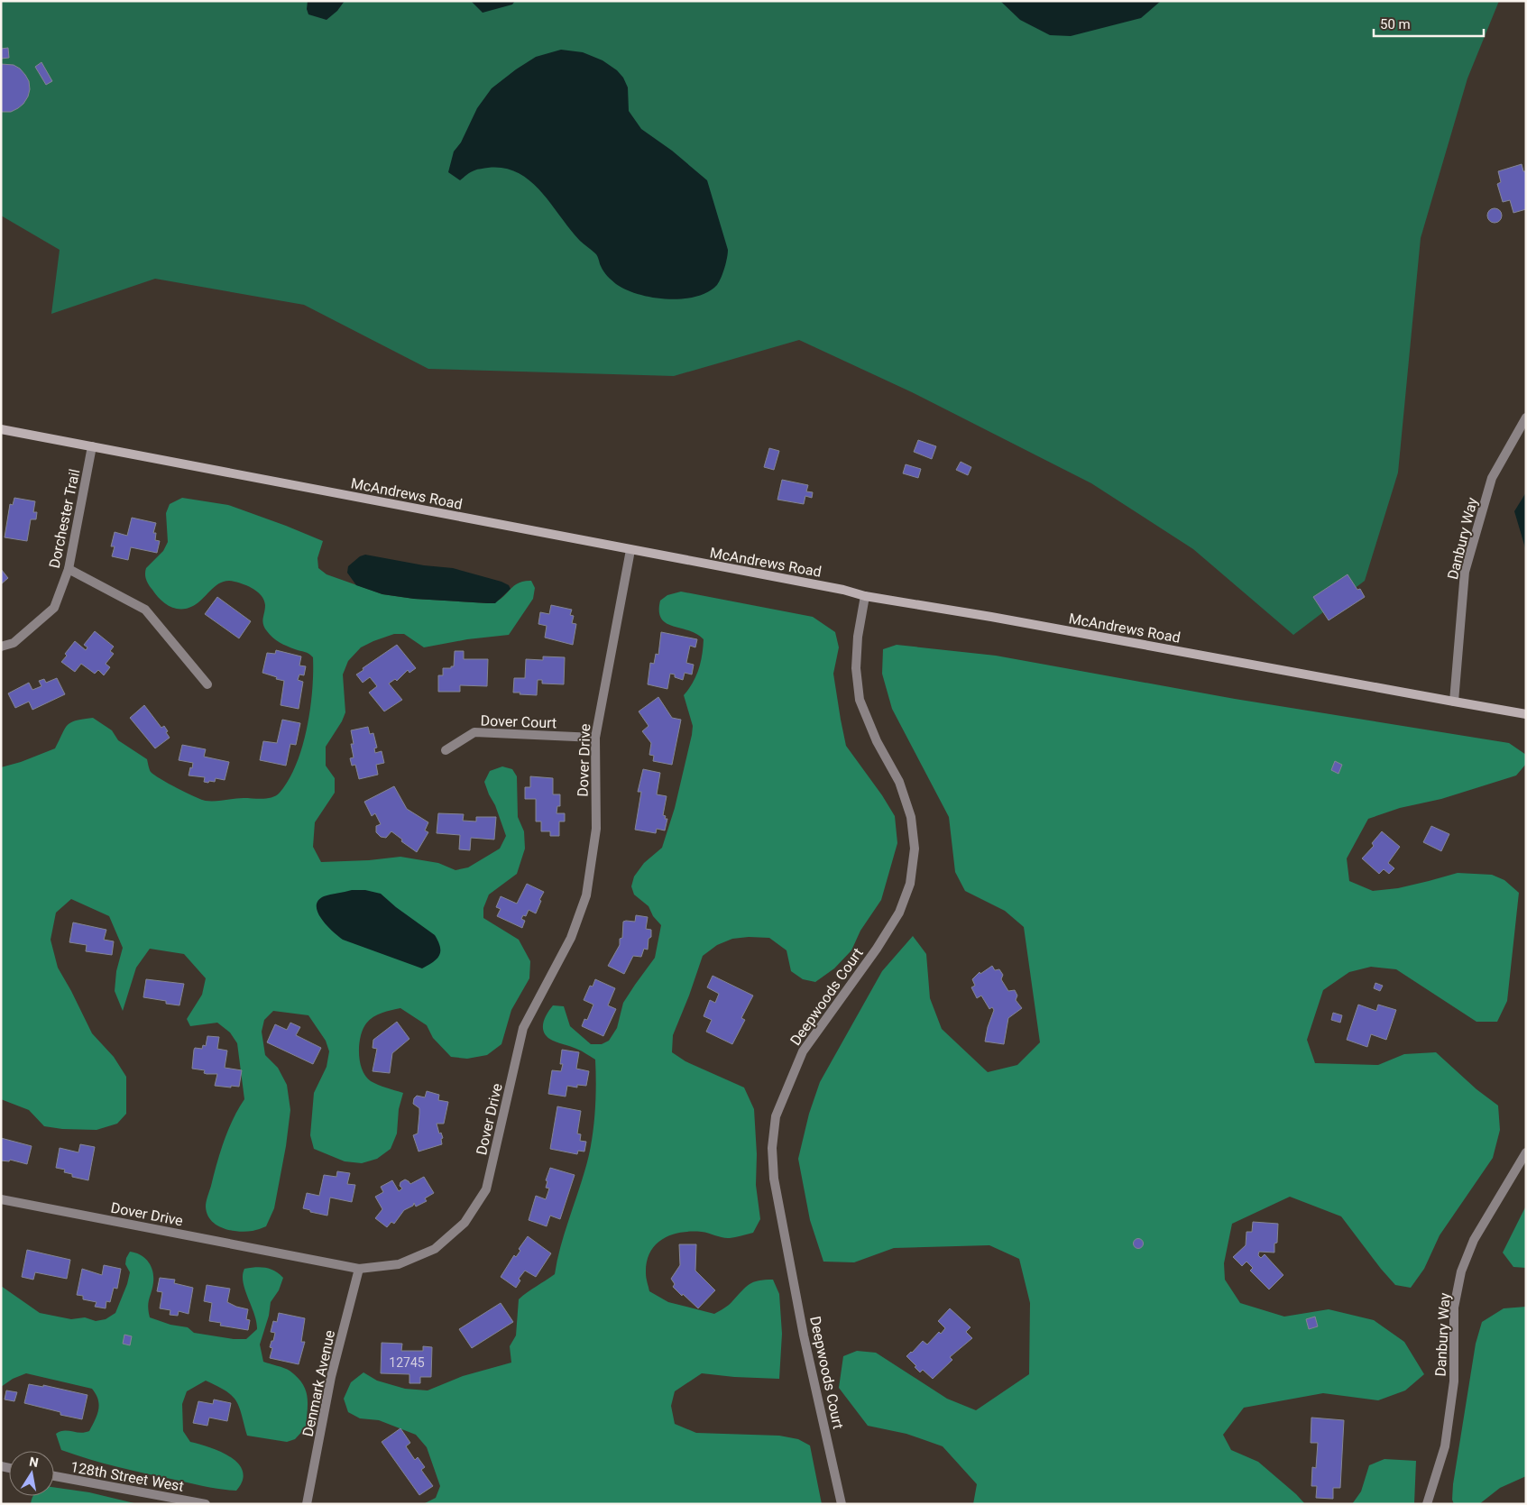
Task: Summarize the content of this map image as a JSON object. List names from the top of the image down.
{
  "streets": {
    "main road": ["McAndrews Road"],
    "street": [
      "Dorchester Trail",
      "Danbury Way",
      "Dover Court",
      "Dover Drive",
      "Deepwoods Court",
      "Denmark Avenue",
      "128th Street West"
    ]
  },
  "crossings": [
    ["McAndrews Road", "Dorchester Trail"],
    ["McAndrews Road", "Danbury Way"],
    ["McAndrews Road", "Dover Drive"],
    ["McAndrews Road", "Deepwoods Court"],
    ["Dover Court", "Dover Drive"],
    ["Dover Drive", "Denmark Avenue"]
  ],
  "house_numbers": ["12745"],
  "scale_bar": "50 m",
  "north": "top"
}
